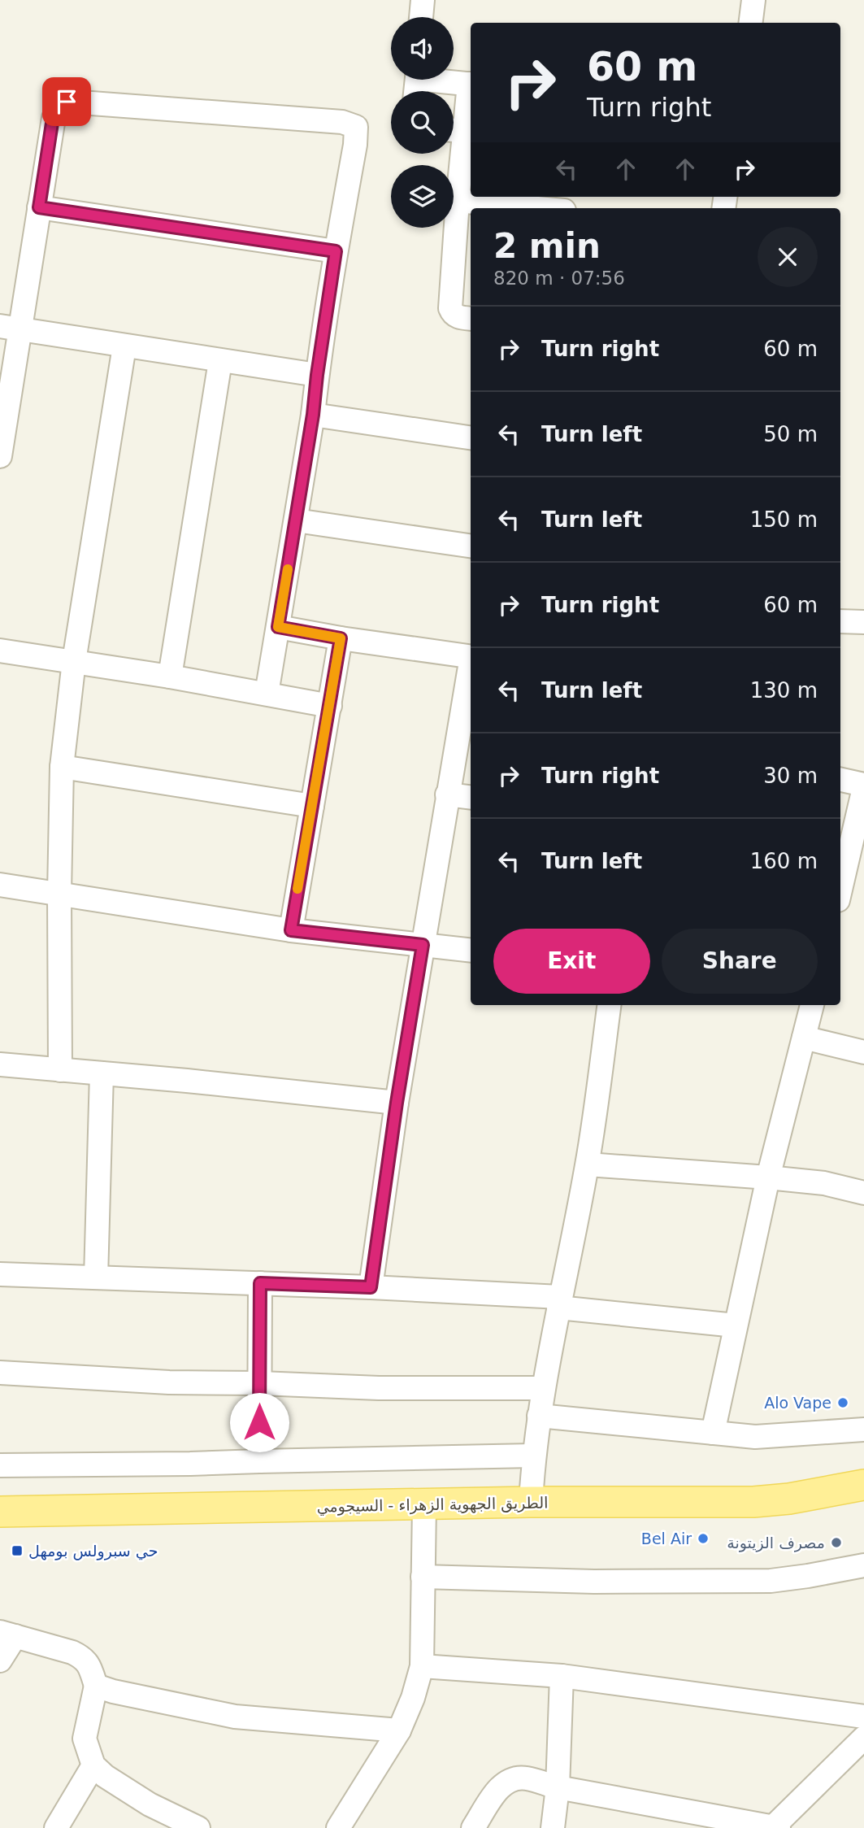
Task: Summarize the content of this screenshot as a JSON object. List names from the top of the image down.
{
  "streets": {
    "main road": ["الطريق الجهوية الزهراء - السيجومي"]
  },
  "places": {
    "other": ["Alo Vape", "Bel Air", "مصرف الزيتونة"],
    "transit": ["حي سبرولس بومهل"]
  },
  "page": {
    "turn": ["60 m", "Turn right"],
    "heading": ["2 min", "820 m · 07:56"],
    "list": [
      {
        "name": "Turn right",
        "value": "60 m"
      },
      {
        "name": "Turn left",
        "value": "50 m"
      },
      {
        "name": "Turn left",
        "value": "150 m"
      },
      {
        "name": "Turn right",
        "value": "60 m"
      },
      {
        "name": "Turn left",
        "value": "130 m"
      },
      {
        "name": "Turn right",
        "value": "30 m"
      },
      {
        "name": "Turn left",
        "value": "160 m"
      }
    ],
    "buttons": ["Exit", "Share"]
  }
}
